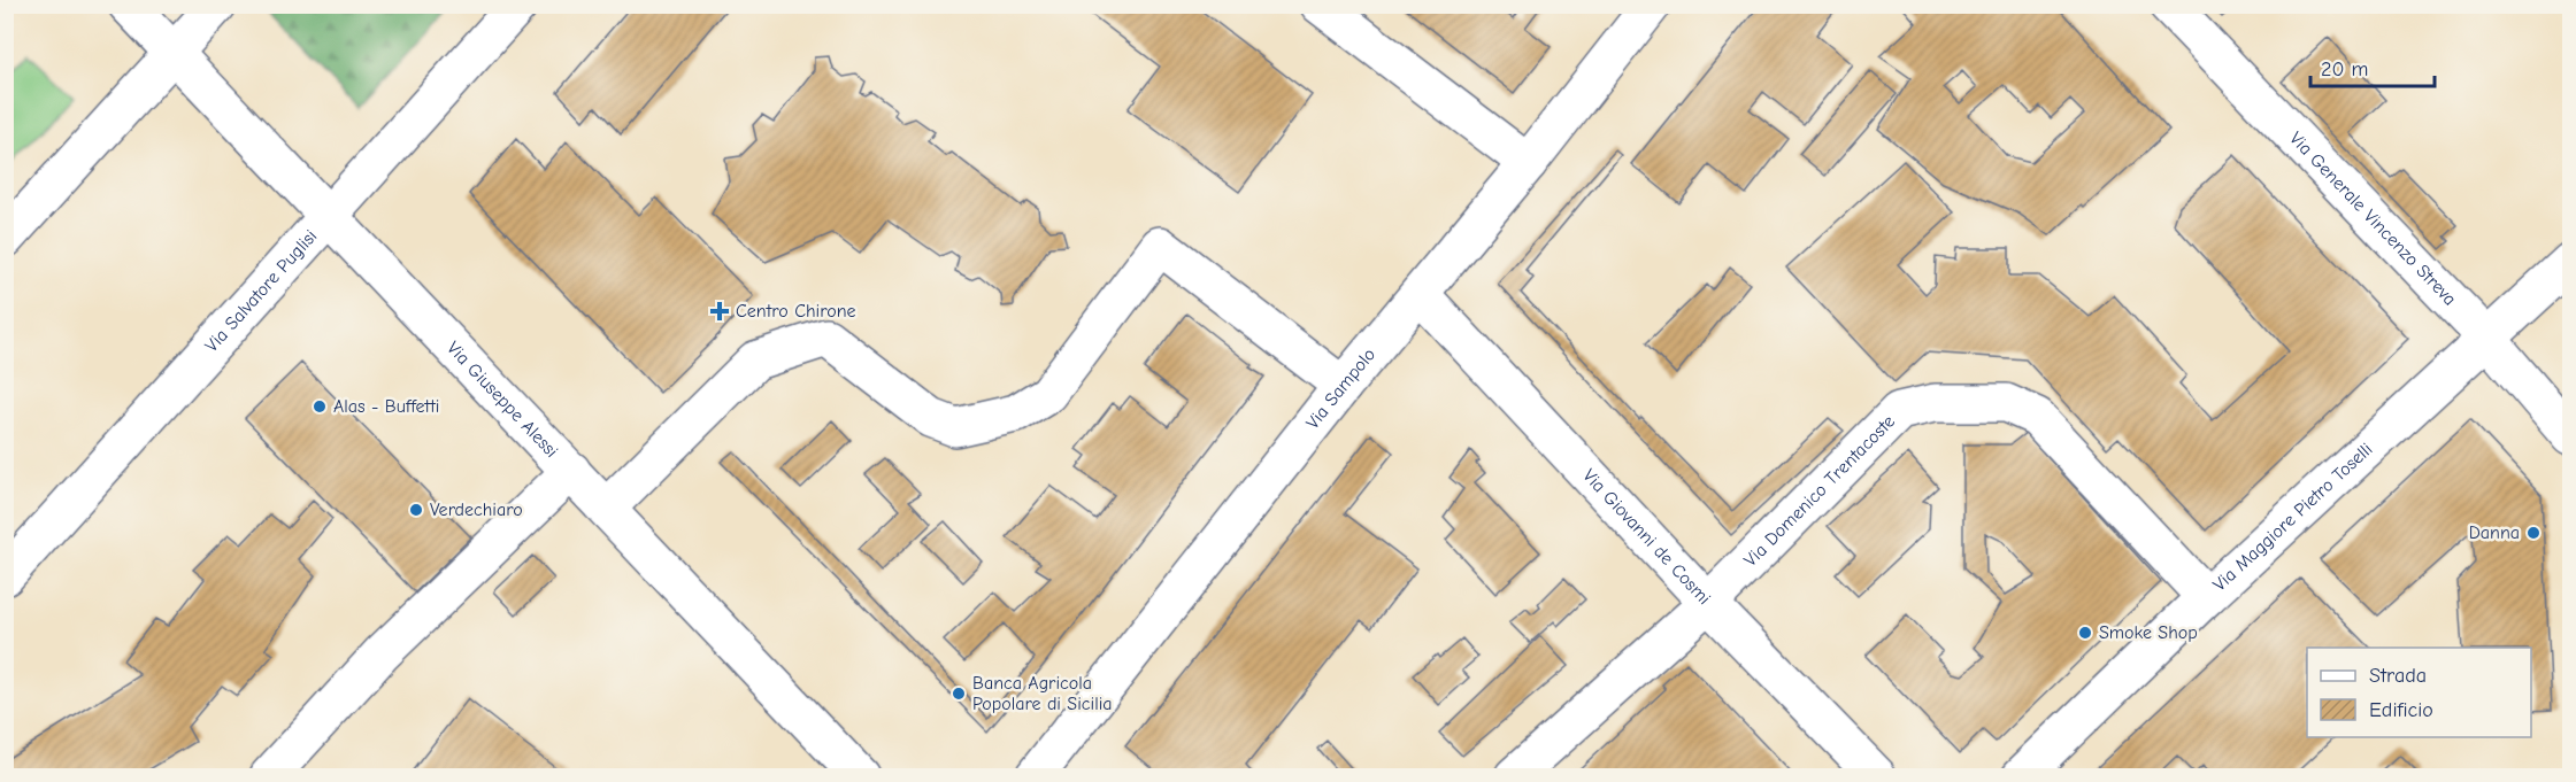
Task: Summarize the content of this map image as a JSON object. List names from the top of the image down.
{
  "streets": {
    "street": [
      "Via Generale Vincenzo Streva",
      "Via Salvatore Puglisi",
      "Via Sampolo",
      "Via Giuseppe Alessi",
      "Via Domenico Trentacoste",
      "Via Maggiore Pietro Toselli",
      "Via Giovanni de Cosmi"
    ]
  },
  "crossings": [
    ["Via Generale Vincenzo Streva", "Via Maggiore Pietro Toselli"],
    ["Via Salvatore Puglisi", "Via Giuseppe Alessi"],
    ["Via Sampolo", "Via Giovanni de Cosmi"],
    ["Via Domenico Trentacoste", "Via Maggiore Pietro Toselli"],
    ["Via Domenico Trentacoste", "Via Giovanni de Cosmi"]
  ],
  "places": {
    "health": ["Centro Chirone"],
    "other": [
      "Alas - Buffetti",
      "Verdechiaro",
      "Danna",
      "Smoke Shop",
      "Banca Agricola Popolare di Sicilia"
    ]
  },
  "legend": ["Strada", "Edificio"],
  "scale_bar": "20 m"
}
